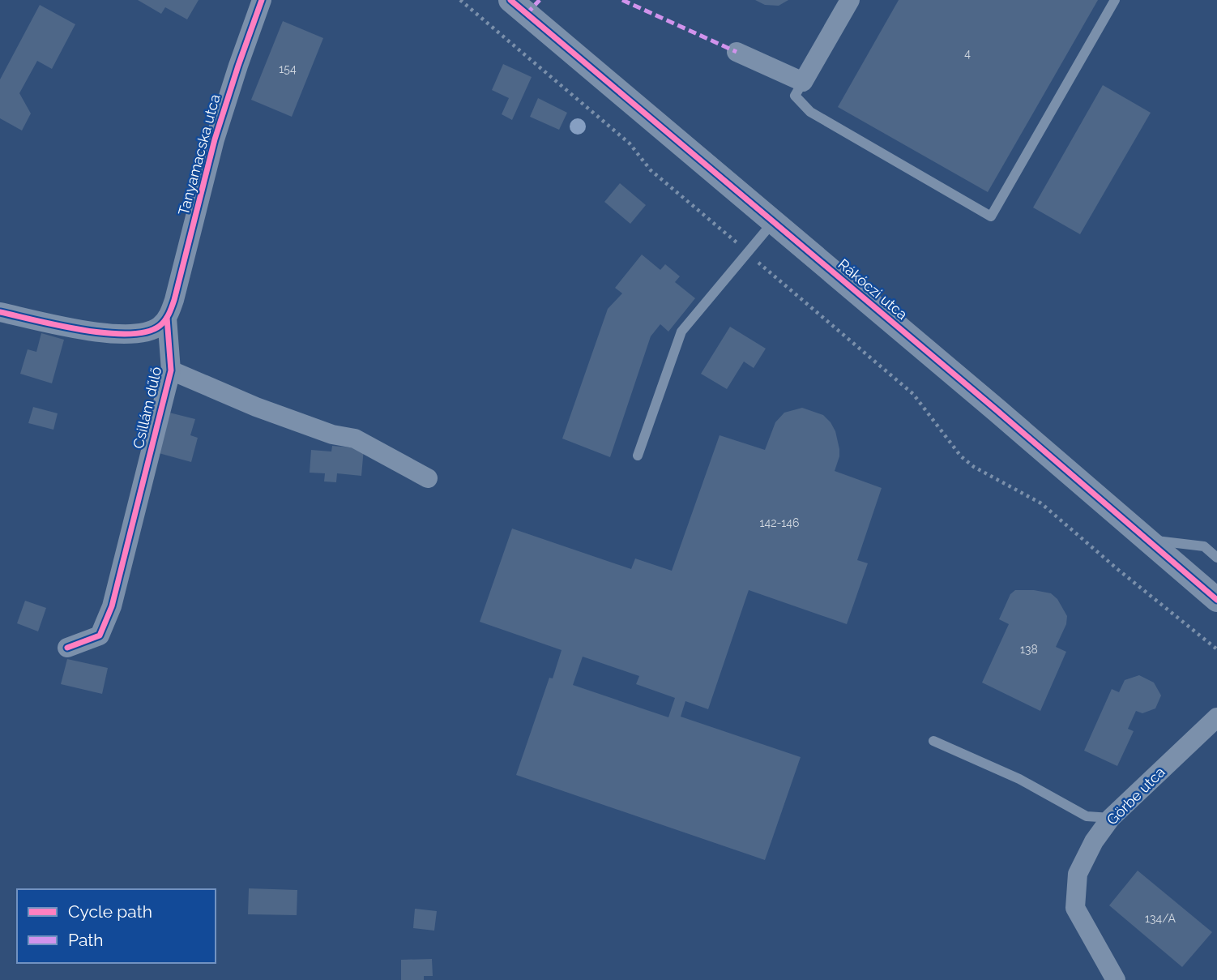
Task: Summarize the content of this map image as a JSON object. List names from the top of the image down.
{
  "streets": {
    "street": [
      "Tanyamacska utca",
      "Rákóczi utca",
      "Csillám dűlő",
      "Görbe utca"
    ]
  },
  "crossings": [
    ["Tanyamacska utca", "Csillám dűlő"]
  ],
  "house_numbers": [
    "4",
    "154",
    "142-146",
    "138",
    "134/A"
  ],
  "legend": ["Cycle path", "Path"]
}
